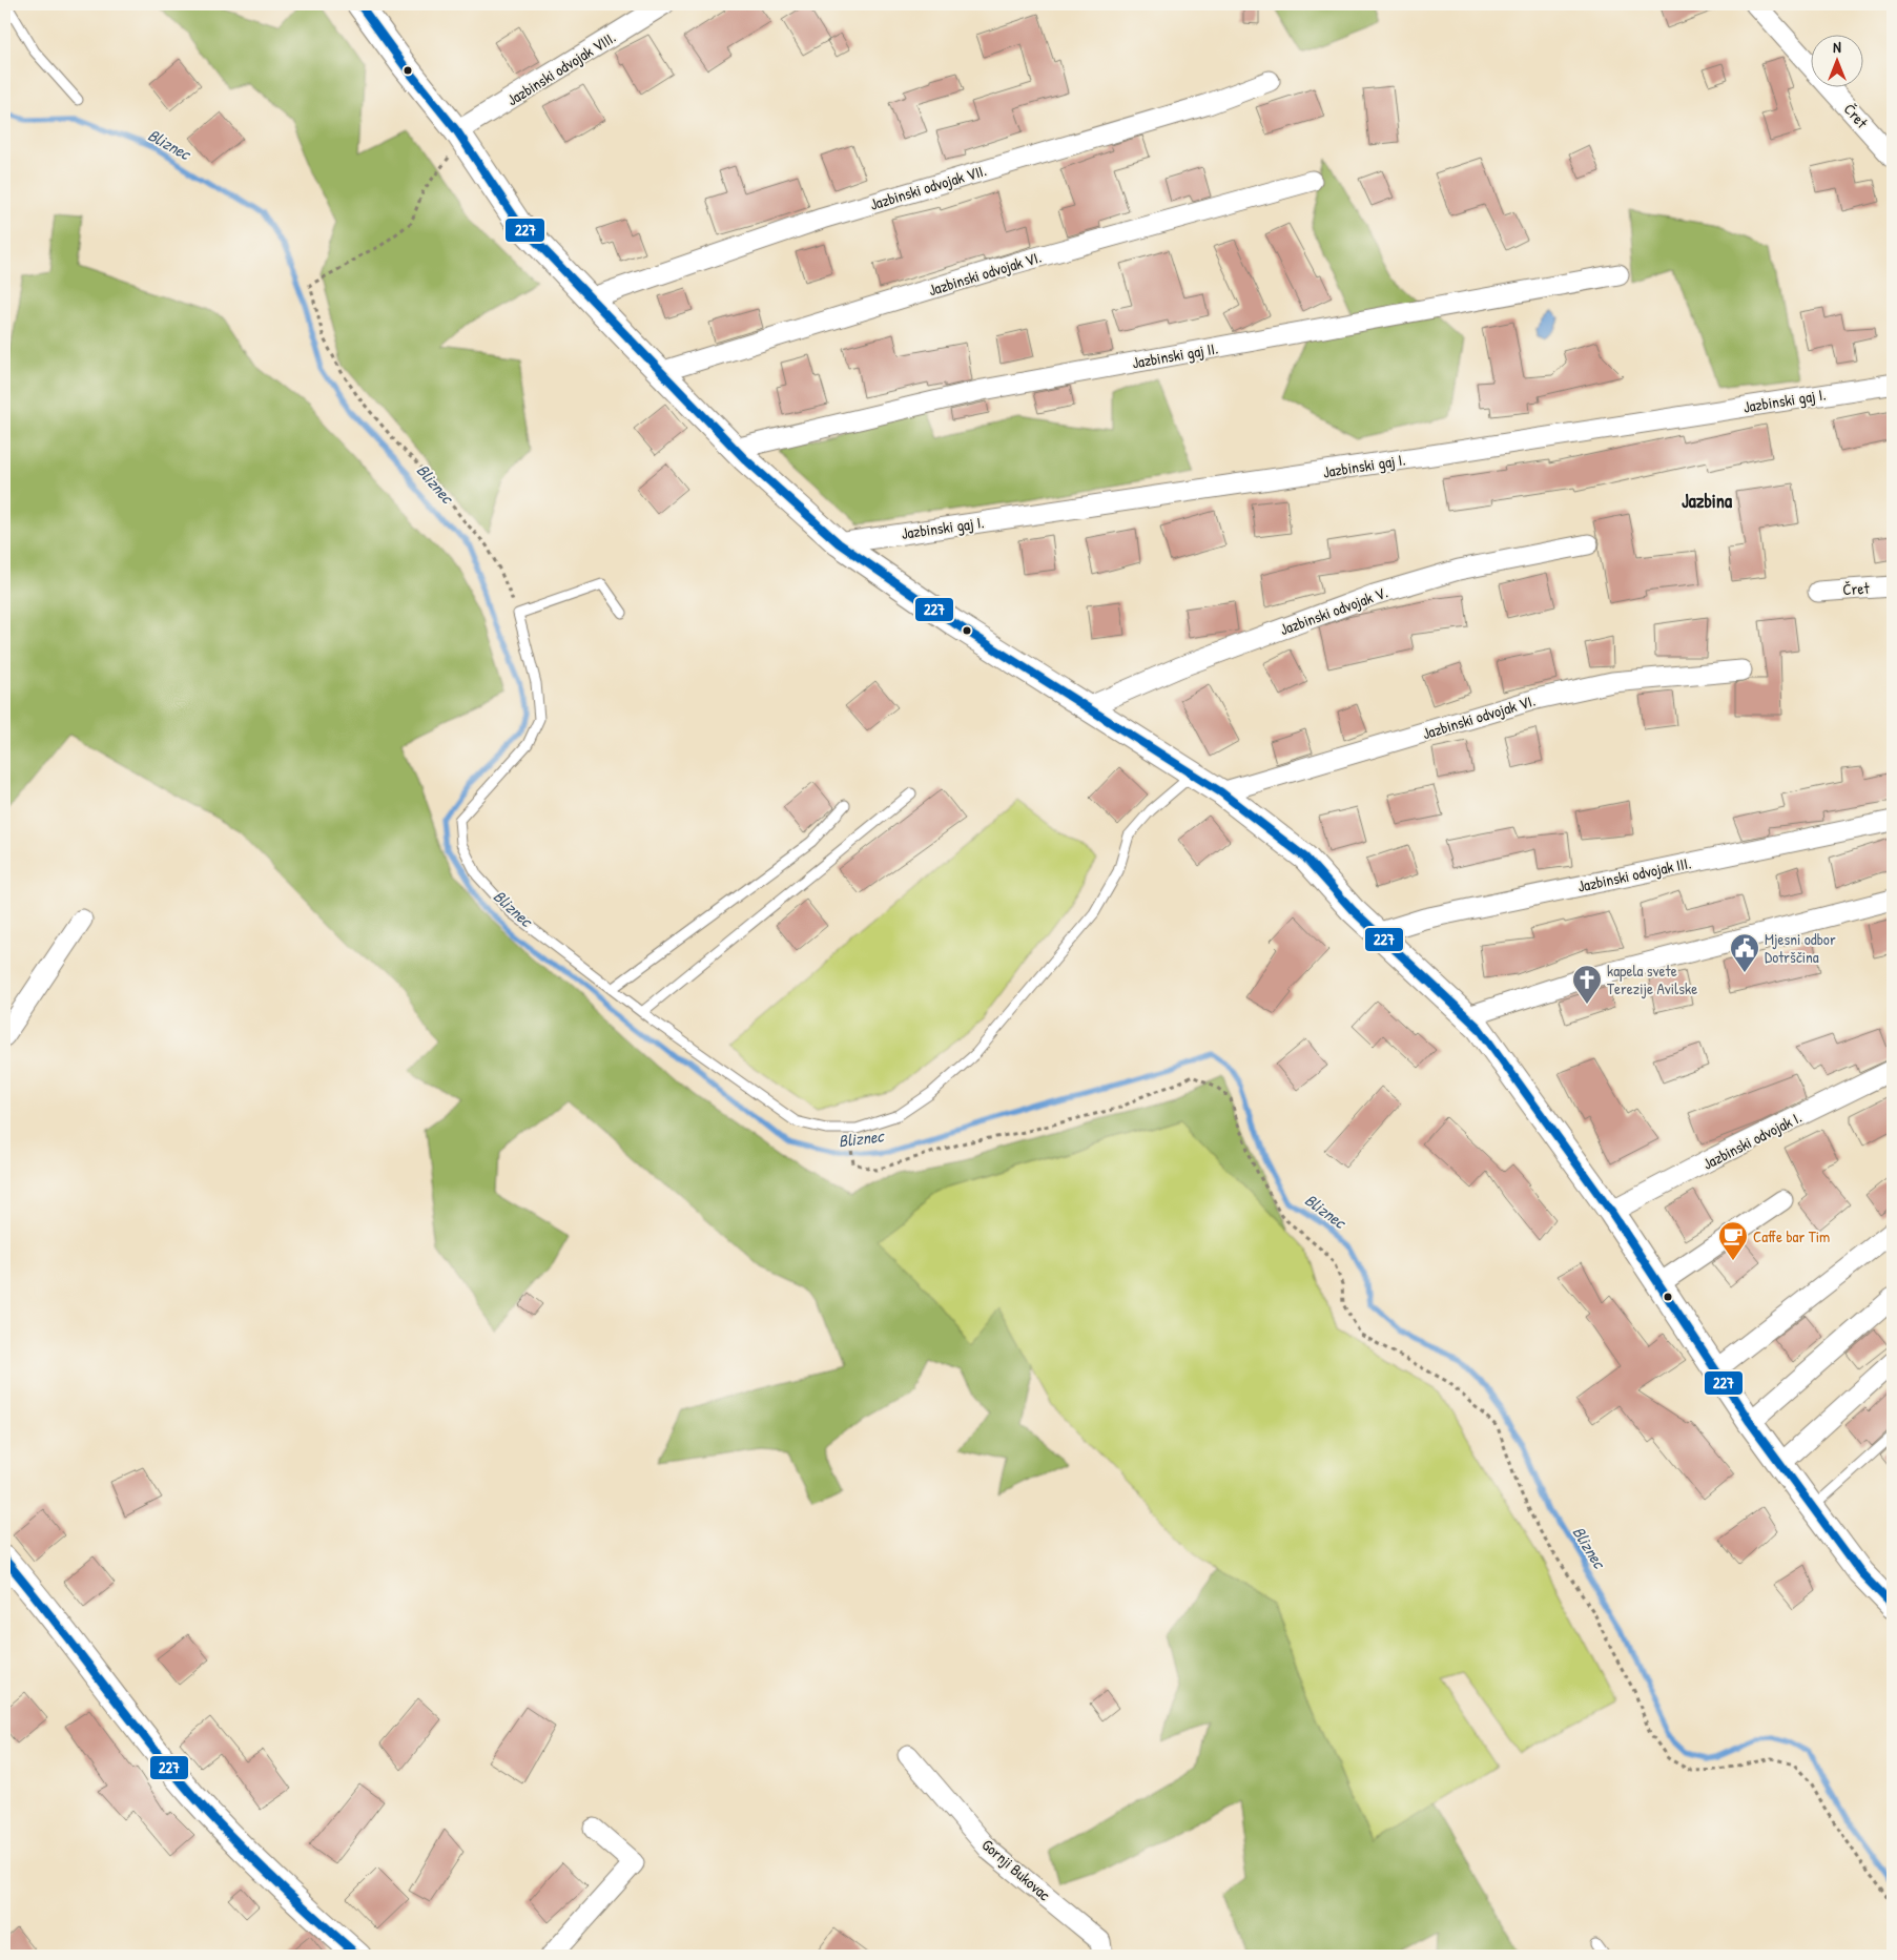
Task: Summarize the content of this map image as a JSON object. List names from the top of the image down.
{
  "streets": {
    "street": [
      "Jazbinski odvojak VIII.",
      "Čret",
      "Jazbinski odvojak VII.",
      "Jazbinski odvojak VI.",
      "Jazbinski gaj II.",
      "Jazbinski gaj I.",
      "Jazbinski odvojak V.",
      "Jazbinski odvojak III.",
      "Jazbinski odvojak I.",
      "Gornji Bukovac"
    ]
  },
  "districts": ["Jazbina"],
  "water": ["Bliznec"],
  "places": {
    "public building": ["Mjesni odbor Dotrščina"],
    "church": ["kapela svete Terezije Avilske"],
    "cafe": ["Caffe bar Tim"]
  },
  "lines": ["transit line 227"],
  "north": "top"
}
